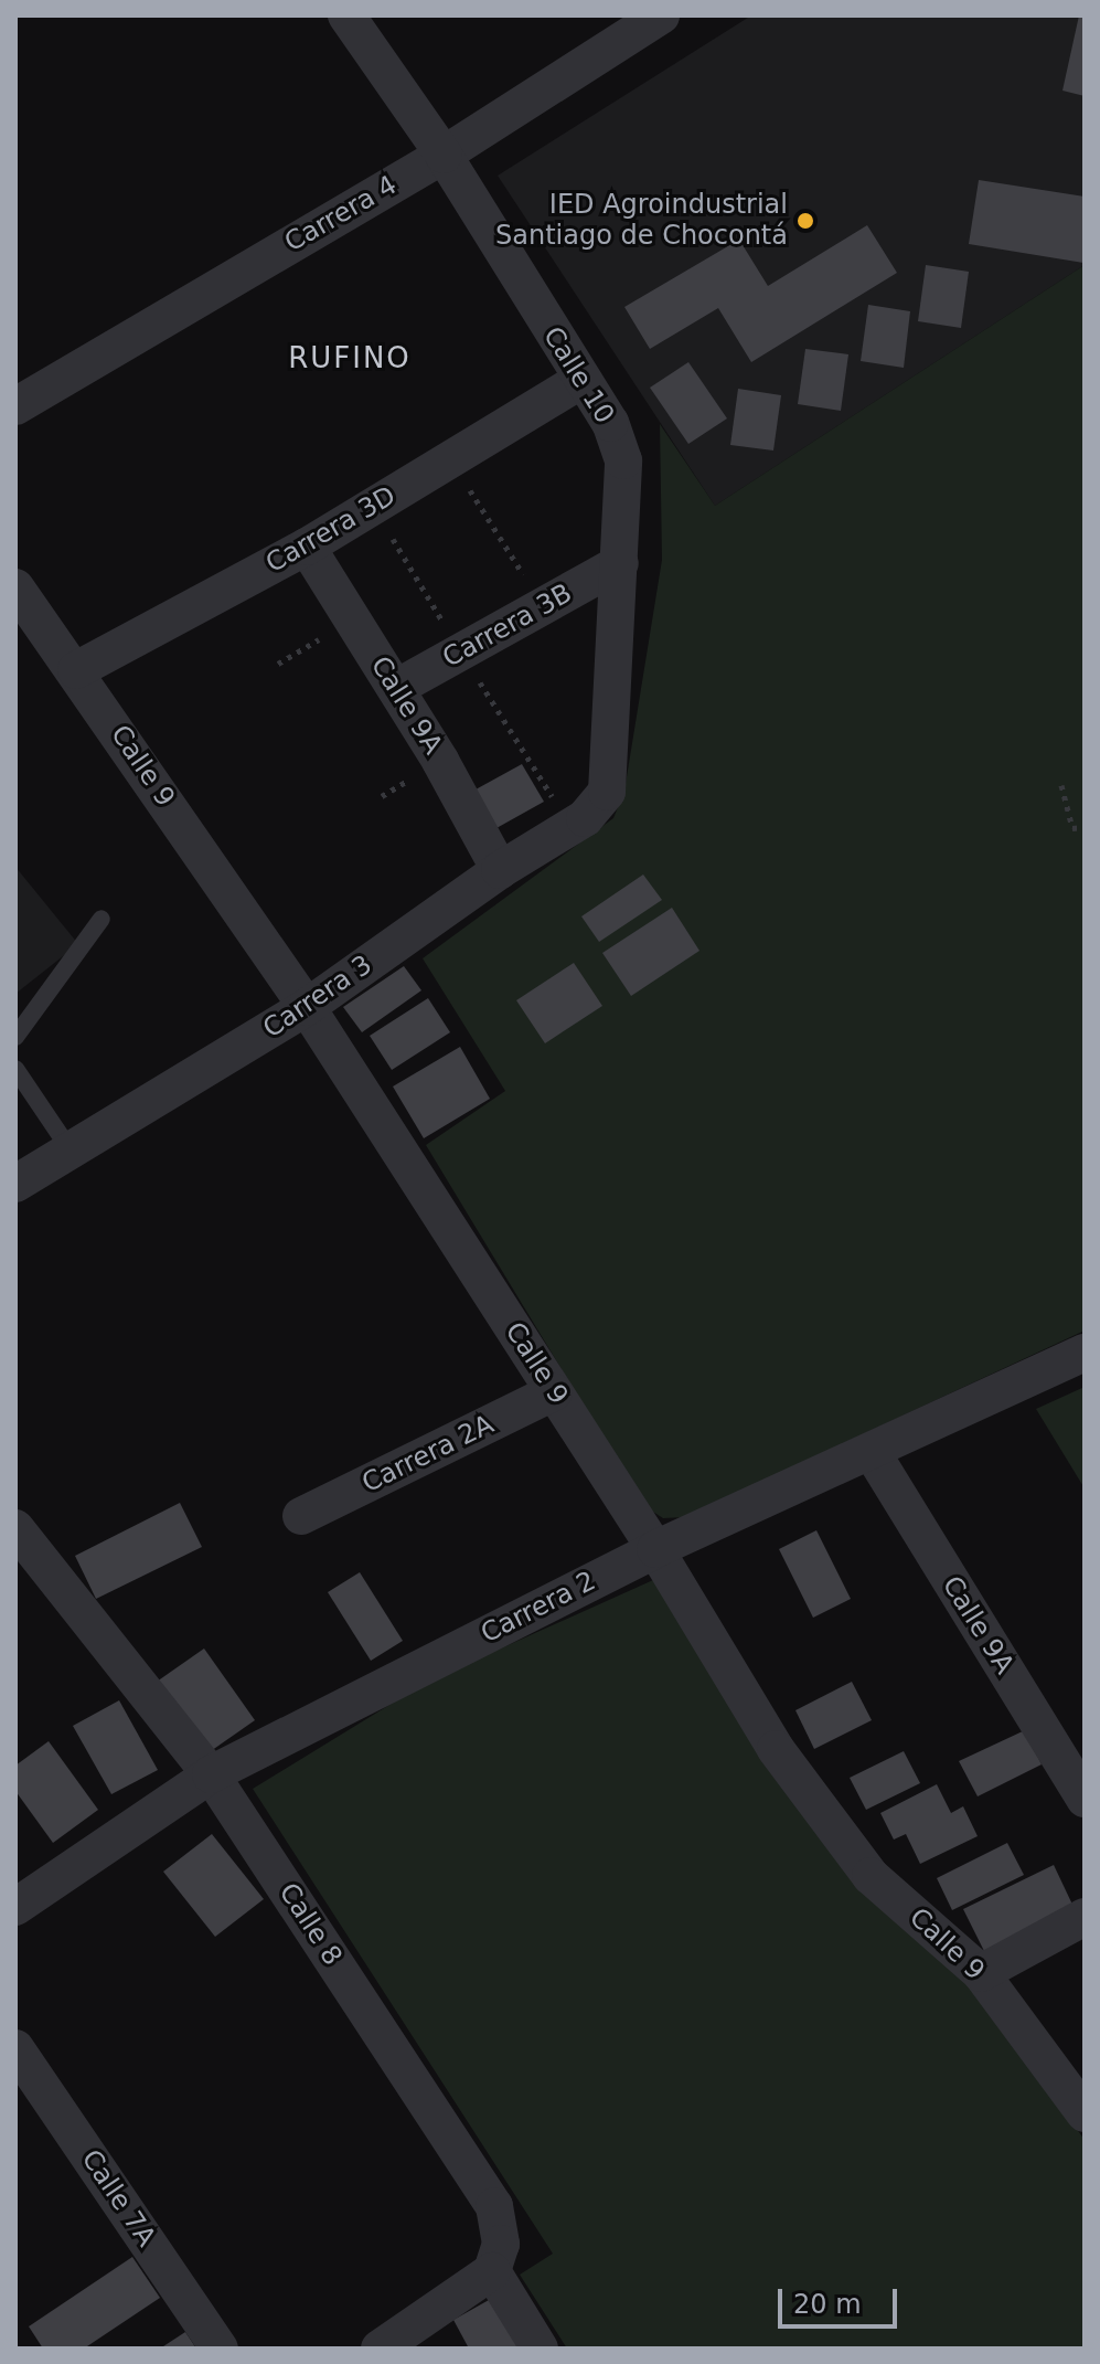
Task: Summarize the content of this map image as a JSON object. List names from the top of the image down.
{
  "streets": {
    "street": [
      "Carrera 4",
      "Calle 10",
      "Carrera 3D",
      "Carrera 3B",
      "Calle 9A",
      "Calle 9",
      "Carrera 3",
      "Carrera 2A",
      "Carrera 2",
      "Calle 8",
      "Calle 7A"
    ]
  },
  "crossings": [
    ["Carrera 4", "Calle 10"],
    ["Calle 10", "Carrera 3D"],
    ["Calle 10", "Carrera 3B"],
    ["Calle 10", "Carrera 3"],
    ["Carrera 3D", "Calle 9A"],
    ["Carrera 3D", "Calle 9"],
    ["Carrera 3B", "Calle 9A"],
    ["Calle 9A", "Carrera 3"],
    ["Calle 9A", "Carrera 2"],
    ["Calle 9", "Carrera 3"],
    ["Calle 9", "Carrera 2A"],
    ["Calle 9", "Carrera 2"],
    ["Carrera 2", "Calle 8"]
  ],
  "districts": ["RUFINO"],
  "places": ["IED Agroindustrial Santiago de Chocontá"],
  "scale_bar": "20 m"
}
